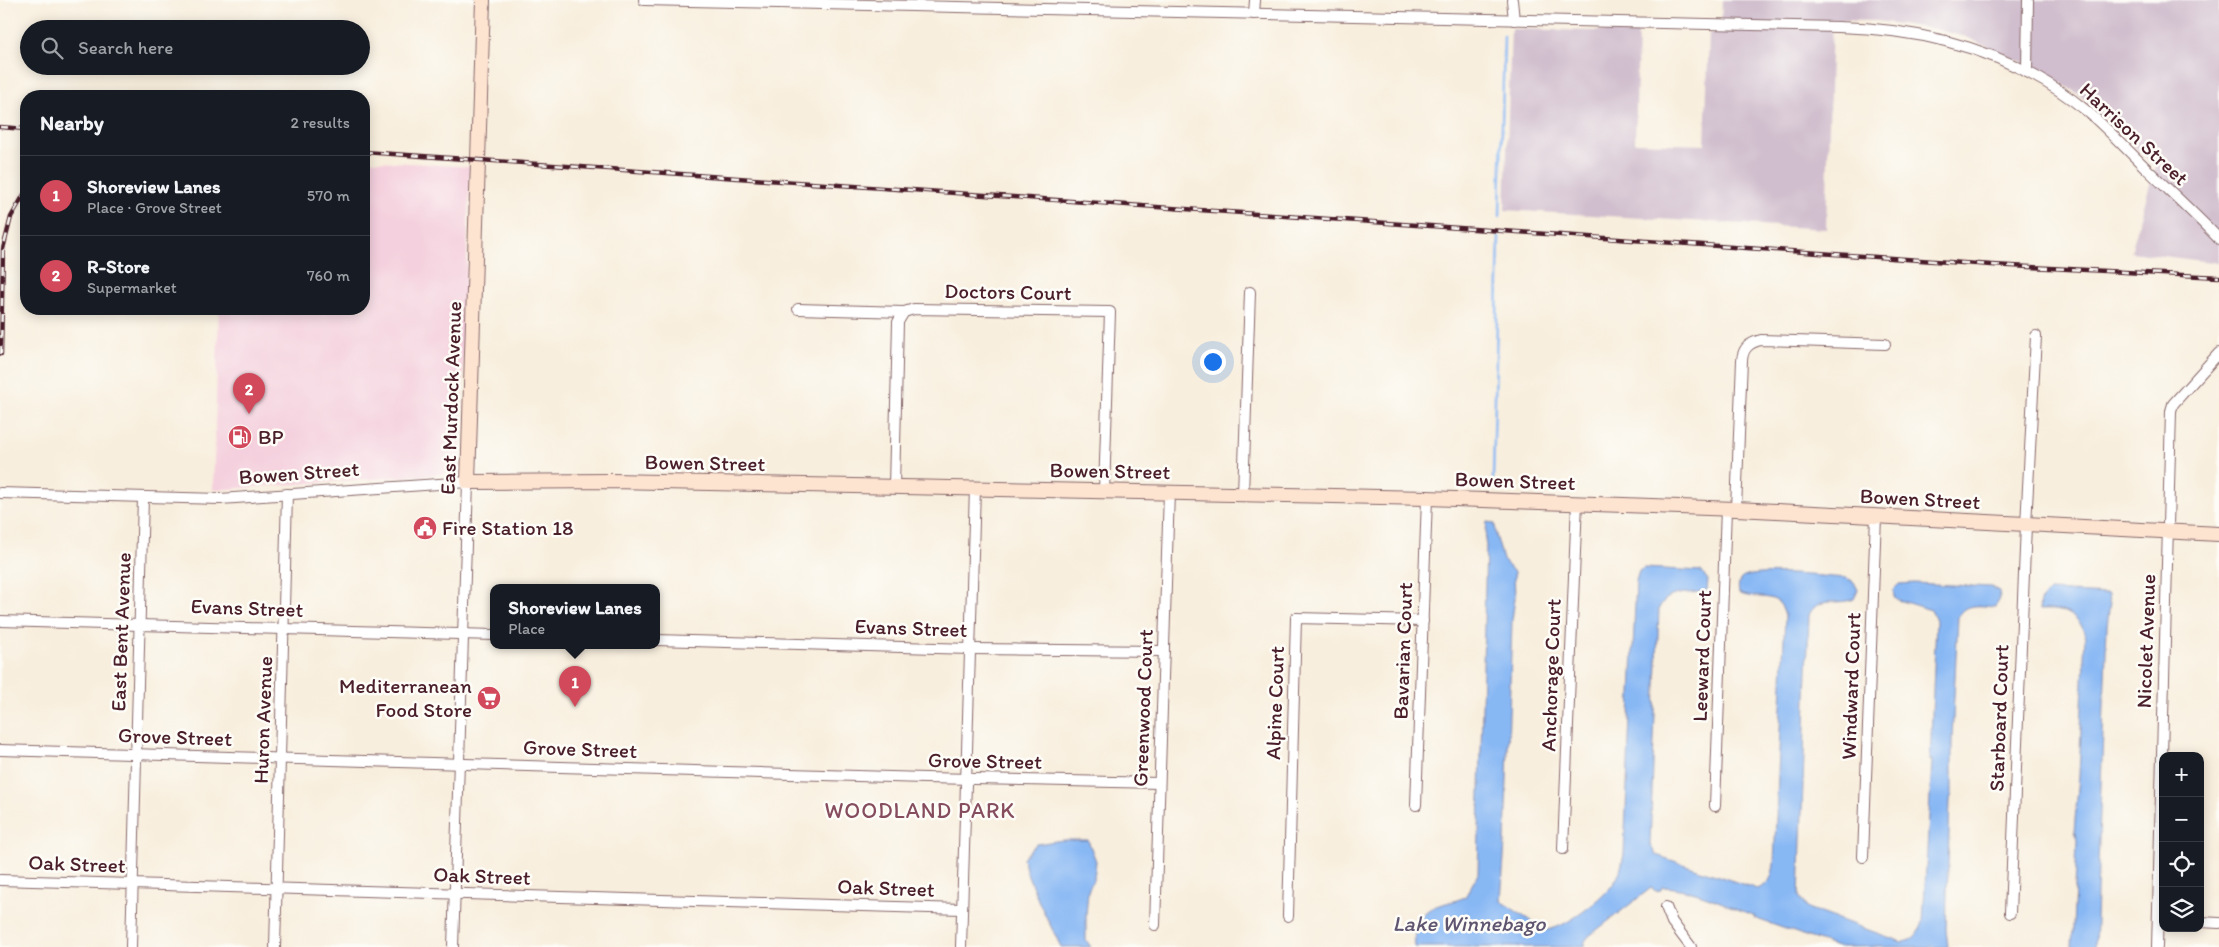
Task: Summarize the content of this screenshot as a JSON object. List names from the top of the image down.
{
  "streets": {
    "main road": ["East Murdock Avenue", "Bowen Street"],
    "street": [
      "Harrison Street",
      "Doctors Court",
      "Evans Street",
      "East Bent Avenue",
      "Nicolet Avenue",
      "Bavarian Court",
      "Leeward Court",
      "Anchorage Court",
      "Windward Court",
      "Alpine Court",
      "Greenwood Court",
      "Starboard Court",
      "Huron Avenue",
      "Grove Street",
      "Oak Street"
    ]
  },
  "crossings": [
    ["Doctors Court", "Bowen Street"],
    ["East Murdock Avenue", "Bowen Street"],
    ["East Murdock Avenue", "Evans Street"],
    ["East Murdock Avenue", "Grove Street"],
    ["East Murdock Avenue", "Oak Street"],
    ["Bowen Street", "East Bent Avenue"],
    ["Bowen Street", "Nicolet Avenue"],
    ["Bowen Street", "Bavarian Court"],
    ["Bowen Street", "Leeward Court"],
    ["Bowen Street", "Anchorage Court"],
    ["Bowen Street", "Windward Court"],
    ["Bowen Street", "Greenwood Court"],
    ["Bowen Street", "Starboard Court"],
    ["Bowen Street", "Huron Avenue"],
    ["Evans Street", "East Bent Avenue"],
    ["Evans Street", "Greenwood Court"],
    ["Evans Street", "Huron Avenue"],
    ["East Bent Avenue", "Grove Street"],
    ["East Bent Avenue", "Oak Street"],
    ["Bavarian Court", "Alpine Court"],
    ["Greenwood Court", "Grove Street"],
    ["Huron Avenue", "Grove Street"],
    ["Huron Avenue", "Oak Street"]
  ],
  "districts": ["WOODLAND PARK"],
  "water": ["Lake Winnebago"],
  "places": {
    "fuel station": ["BP"],
    "public building": ["Fire Station 18"],
    "supermarket": ["Mediterranean Food Store"]
  },
  "page": {
    "search": "Search here",
    "heading": ["Nearby", "2 results"],
    "list": [
      {
        "mark": "1",
        "name": "Shoreview Lanes",
        "note": "Place · Grove Street",
        "value": "570 m"
      },
      {
        "mark": "2",
        "name": "R-Store",
        "note": "Supermarket",
        "value": "760 m"
      }
    ],
    "pins": ["2", "1"],
    "popup": ["Shoreview Lanes", "Place"],
    "map_buttons": ["+", "−"]
  }
}
